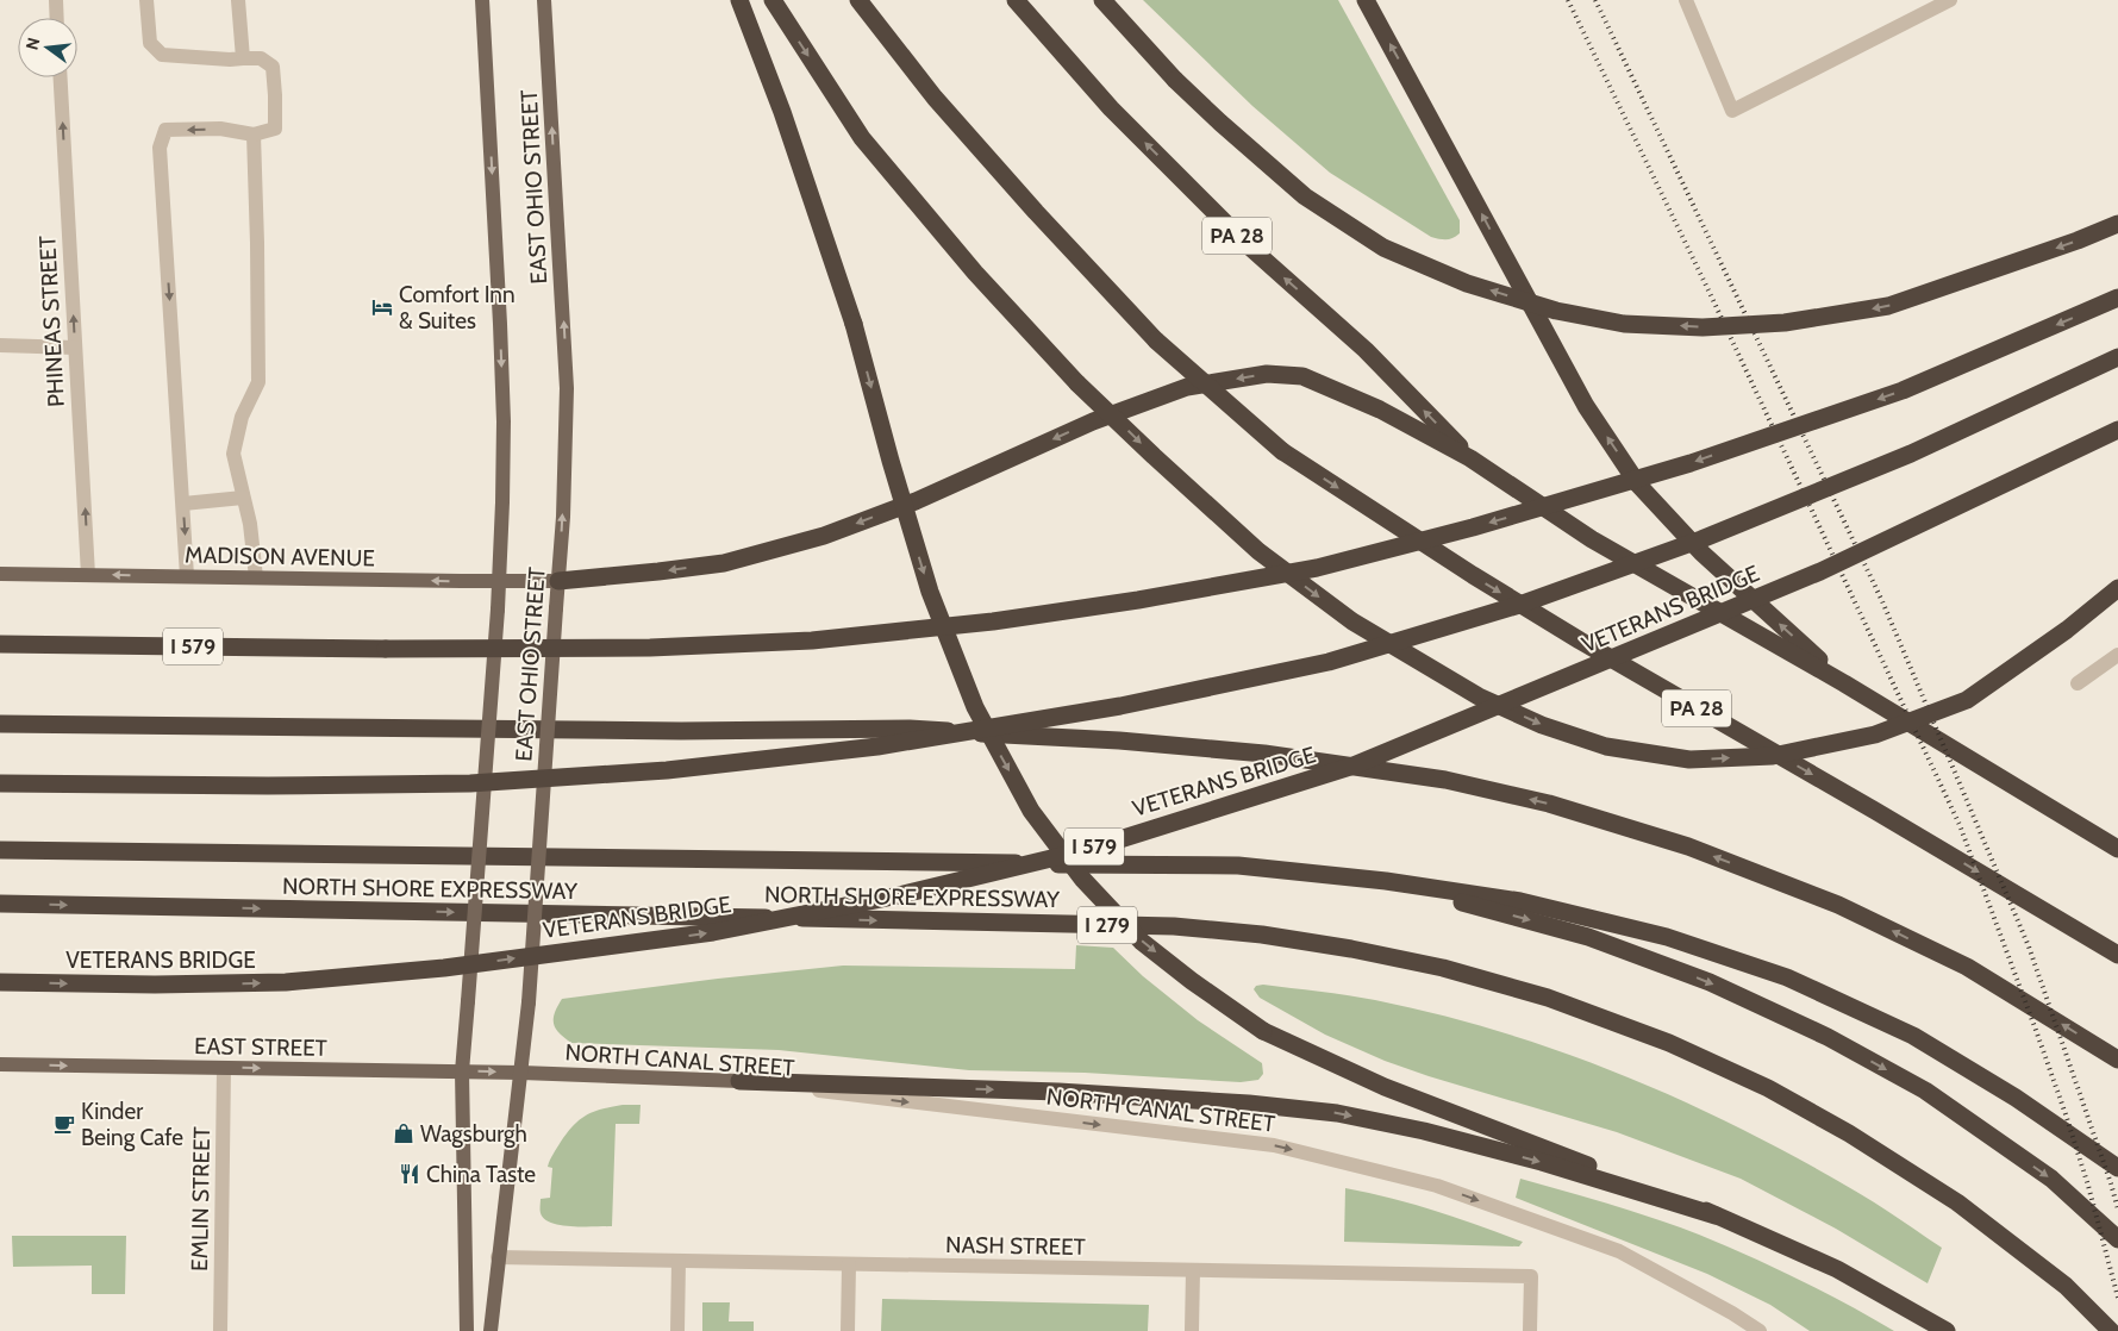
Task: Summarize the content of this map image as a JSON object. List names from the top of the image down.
{
  "streets": {
    "highway": [
      "PA 28",
      "VETERANS BRIDGE",
      "I 579",
      "NORTH SHORE EXPRESSWAY",
      "I 279"
    ],
    "main road": [
      "EAST OHIO STREET",
      "MADISON AVENUE",
      "EAST STREET",
      "NORTH CANAL STREET"
    ],
    "street": ["PHINEAS STREET", "EMLIN STREET", "NASH STREET"]
  },
  "crossings": [
    ["EAST OHIO STREET", "MADISON AVENUE"],
    ["EAST OHIO STREET", "EAST STREET"],
    ["EAST OHIO STREET", "NORTH CANAL STREET"],
    ["EAST OHIO STREET", "NASH STREET"],
    ["PHINEAS STREET", "MADISON AVENUE"],
    ["EAST STREET", "NORTH CANAL STREET"],
    ["EAST STREET", "EMLIN STREET"]
  ],
  "one_way": [
    "PHINEAS STREET",
    "MADISON AVENUE",
    "EAST STREET",
    "NORTH CANAL STREET"
  ],
  "places": {
    "hotel": ["Comfort Inn & Suites"],
    "cafe": ["Kinder Being Cafe"],
    "shop": ["Wagsburgh"],
    "restaurant": ["China Taste"]
  },
  "north": "left"
}
